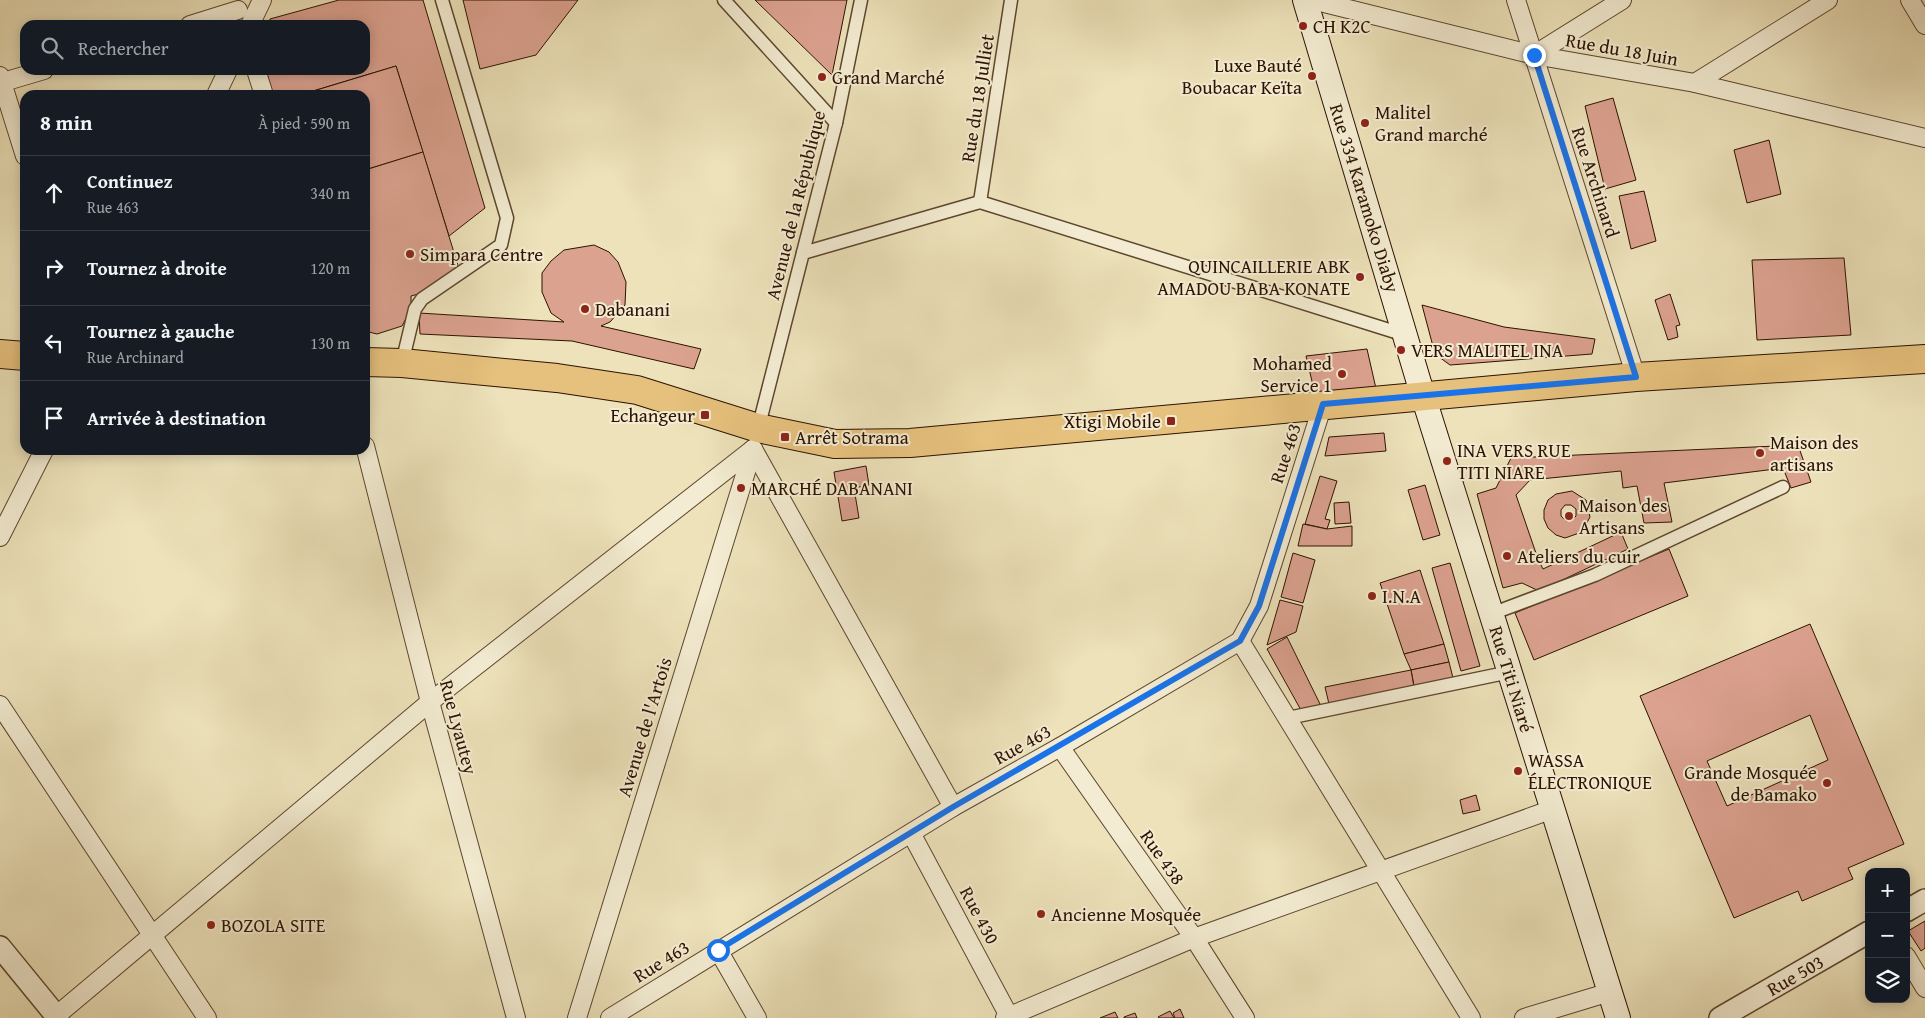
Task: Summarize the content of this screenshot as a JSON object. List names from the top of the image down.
{
  "streets": {
    "main road": ["Rue 334 Karamoko Diaby", "Rue Titi Niaré"],
    "street": [
      "Rue du 18 Juin",
      "Rue du 18 Julliet",
      "Rue Archinard",
      "Avenue de la République",
      "Rue 463",
      "Rue Lyautey",
      "Avenue de l'Artois",
      "Rue 438",
      "Rue 430",
      "Rue 503"
    ]
  },
  "crossings": [
    ["Rue du 18 Juin", "Rue Archinard"],
    ["Rue 334 Karamoko Diaby", "Rue Titi Niaré"],
    ["Avenue de la République", "Avenue de l'Artois"],
    ["Rue 463", "Rue 438"],
    ["Rue 463", "Rue 430"]
  ],
  "places": {
    "other": [
      "CH K2C",
      "Luxe Bauté Boubacar Keïta",
      "Grand Marché",
      "Malitel Grand marché",
      "Simpara Centre",
      "QUINCAILLERIE ABK AMADOU BABA KONATE",
      "Dabanani",
      "VERS MALITEL INA",
      "Mohamed Service 1",
      "Maison des artisans",
      "INA VERS RUE TITI NIARE",
      "MARCHÉ DABANANI",
      "Maison des Artisans",
      "Ateliers du cuir",
      "I.N.A",
      "WASSA ÉLECTRONIQUE",
      "Grande Mosquée de Bamako",
      "Ancienne Mosquée",
      "BOZOLA SITE"
    ],
    "transit": ["Echangeur", "Xtigi Mobile", "Arrêt Sotrama"]
  },
  "page": {
    "search": "Rechercher",
    "heading": ["8 min", "À pied · 590 m"],
    "list": [
      ["Continuez", "Rue 463", "340 m"],
      ["Tournez à droite", "120 m"],
      ["Tournez à gauche", "Rue Archinard", "130 m"],
      "Arrivée à destination"
    ],
    "map_buttons": ["+", "−"]
  }
}
